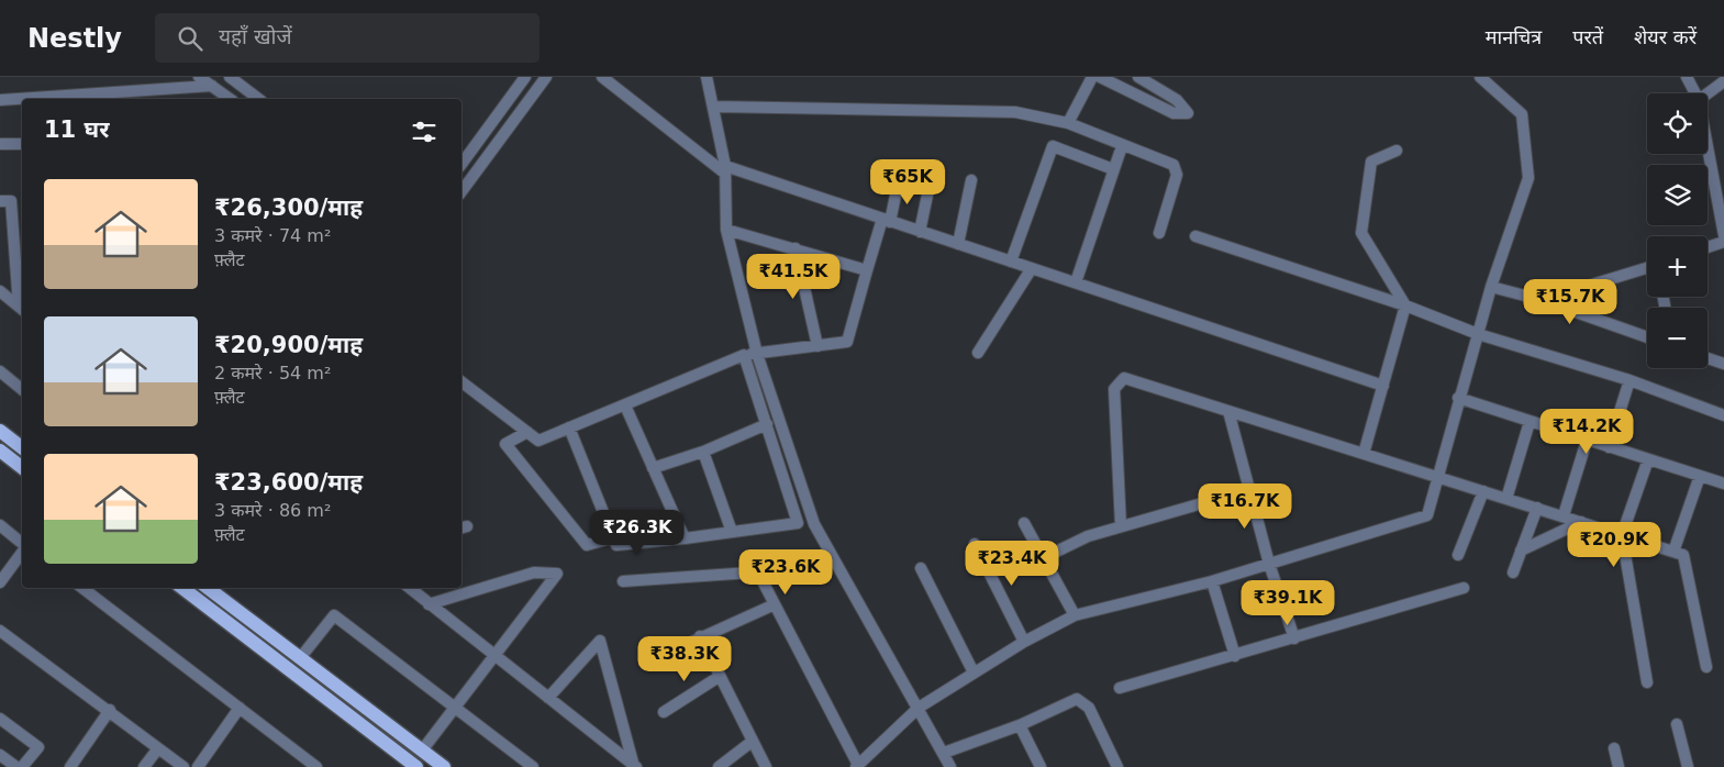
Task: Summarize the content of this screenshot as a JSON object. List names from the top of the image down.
{
  "page": {
    "header": "Nestly",
    "search": "यहाँ खोजें",
    "nav": ["मानचित्र", "परतें", "शेयर करें"],
    "map_buttons": ["+", "−"],
    "heading": "11 घर",
    "price": [
      "₹65K",
      "₹41.5K",
      "₹15.7K",
      "₹14.2K",
      "₹16.7K",
      "₹26.3K",
      "₹20.9K",
      "₹23.4K",
      "₹23.6K",
      "₹39.1K",
      "₹38.3K"
    ],
    "list": [
      {
        "name": "₹26,300/माह",
        "note": "3 कमरे · 74 m² · फ़्लैट"
      },
      {
        "name": "₹20,900/माह",
        "note": "2 कमरे · 54 m² · फ़्लैट"
      },
      {
        "name": "₹23,600/माह",
        "note": "3 कमरे · 86 m² · फ़्लैट"
      }
    ]
  }
}
